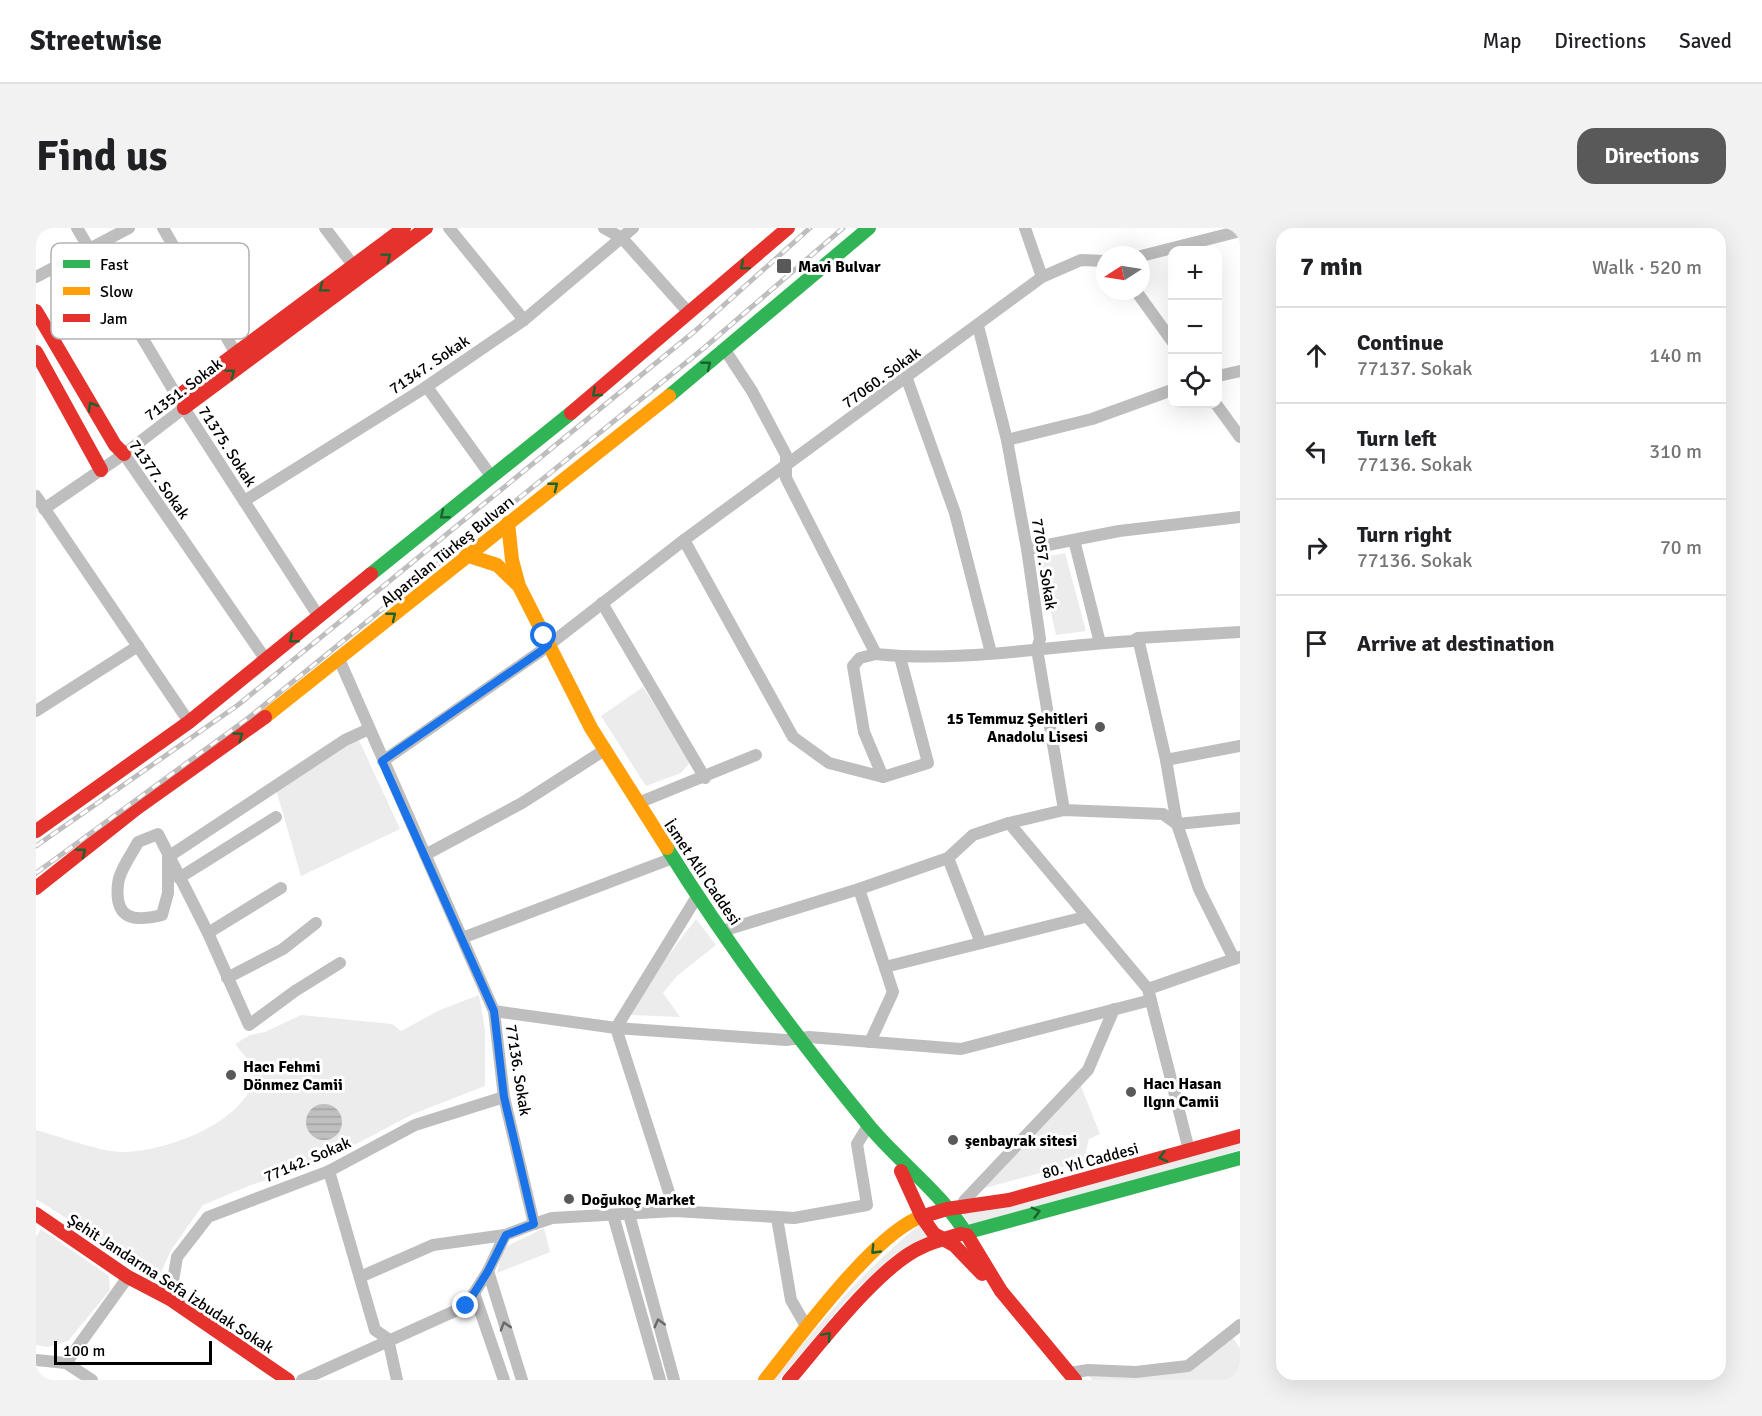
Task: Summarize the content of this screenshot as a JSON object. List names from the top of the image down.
{
  "streets": {
    "main road": [
      "71351. Sokak",
      "71377. Sokak",
      "Alparslan Türkeş Bulvarı",
      "İsmet Atlı Caddesi",
      "80. Yıl Caddesi",
      "Şehit Jandarma Sefa İzbudak Sokak"
    ],
    "street": [
      "71347. Sokak",
      "77060. Sokak",
      "71375. Sokak",
      "77057. Sokak",
      "77136. Sokak",
      "77142. Sokak"
    ]
  },
  "crossings": [
    ["71347. Sokak", "71375. Sokak"],
    ["77060. Sokak", "77057. Sokak"],
    ["77060. Sokak", "İsmet Atlı Caddesi"],
    ["77060. Sokak", "77136. Sokak"],
    ["71351. Sokak", "71375. Sokak"],
    ["71351. Sokak", "71377. Sokak"],
    ["71375. Sokak", "Alparslan Türkeş Bulvarı"],
    ["71377. Sokak", "Alparslan Türkeş Bulvarı"],
    ["Alparslan Türkeş Bulvarı", "77136. Sokak"],
    ["İsmet Atlı Caddesi", "80. Yıl Caddesi"],
    ["77136. Sokak", "77142. Sokak"],
    ["77142. Sokak", "Şehit Jandarma Sefa İzbudak Sokak"]
  ],
  "places": {
    "transit": ["Mavi Bulvar"],
    "other": [
      "15 Temmuz Şehitleri Anadolu Lisesi",
      "Hacı Fehmi Dönmez Camii",
      "Hacı Hasan Ilgın Camii",
      "şenbayrak sitesi",
      "Doğukoç Market"
    ]
  },
  "legend": ["Fast", "Slow", "Jam"],
  "scale_bar": "100 m",
  "north": "left",
  "page": {
    "header": "Streetwise",
    "nav": ["Map", "Directions", "Saved"],
    "buttons": "Directions",
    "title": "Find us",
    "heading": ["7 min", "Walk · 520 m"],
    "map_buttons": ["+", "−"],
    "list": [
      ["Continue", "77137. Sokak", "140 m"],
      ["Turn left", "77136. Sokak", "310 m"],
      ["Turn right", "77136. Sokak", "70 m"],
      "Arrive at destination"
    ],
    "scale": "100 m"
  }
}
